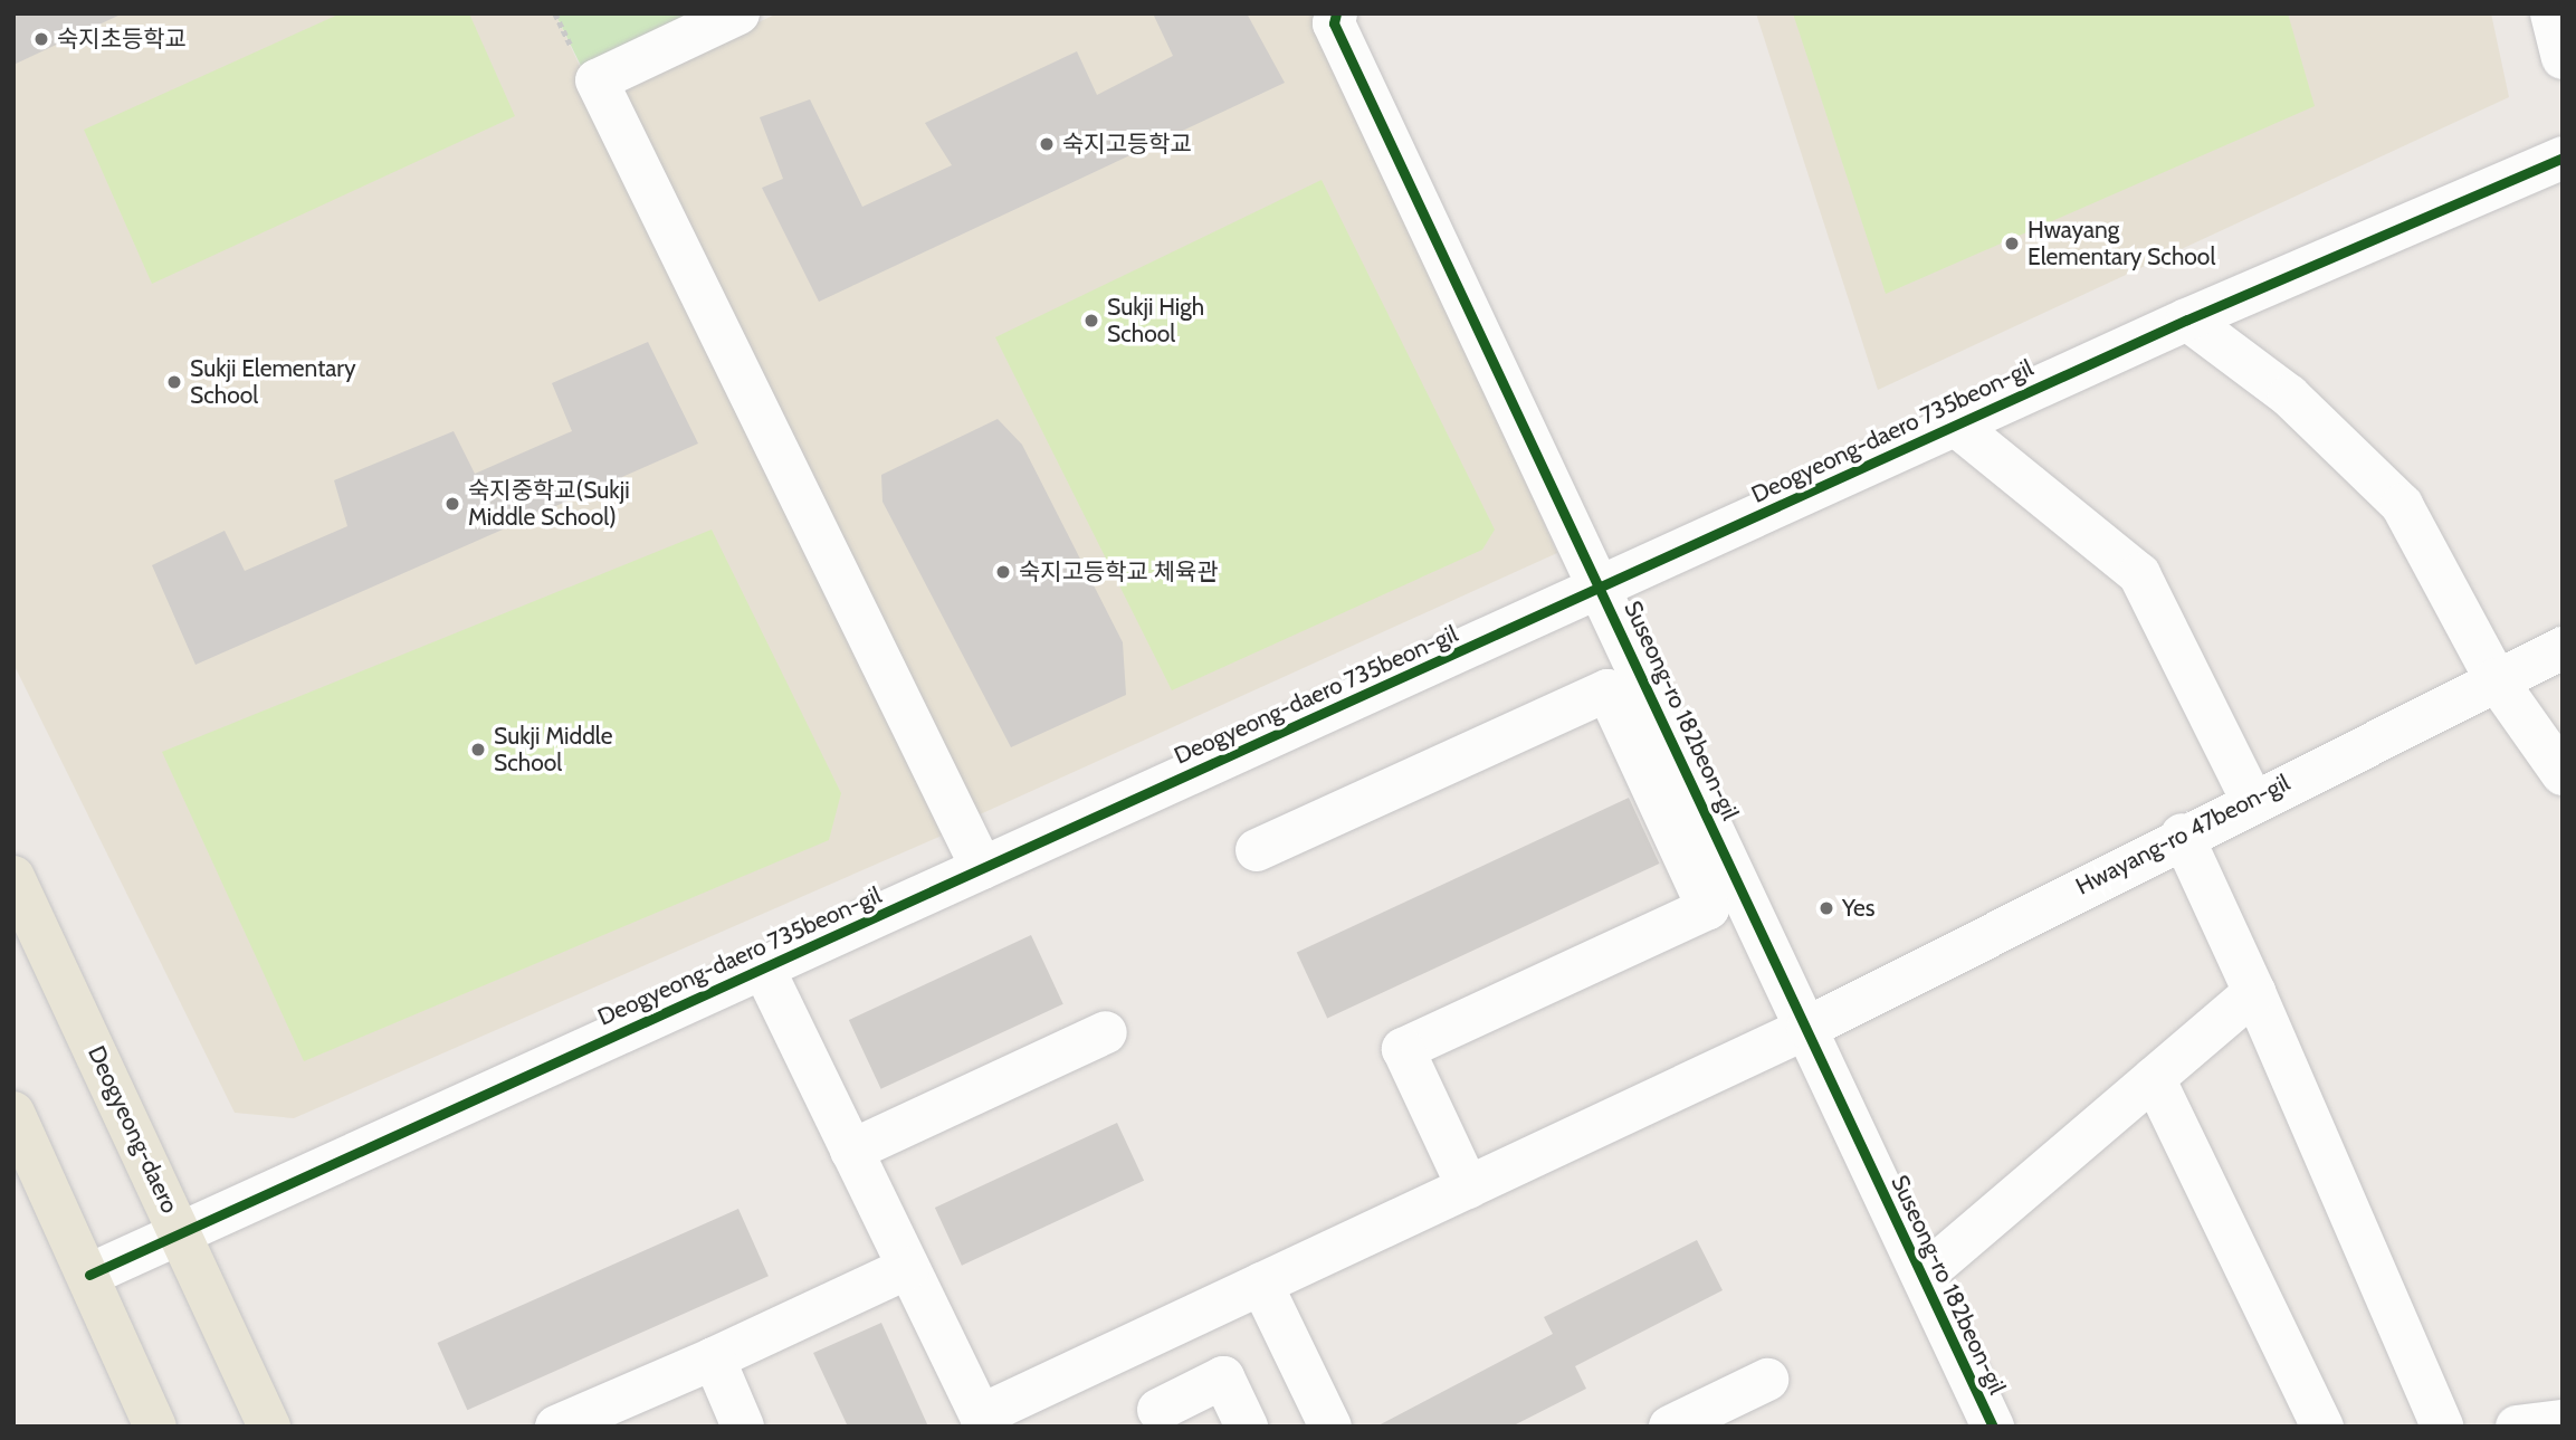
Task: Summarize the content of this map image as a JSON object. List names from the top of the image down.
{
  "streets": {
    "main road": ["Deogyeong-daero"],
    "street": ["Deogyeong-daero 735beon-gil", "Suseong-ro 182beon-gil", "Hwayang-ro 47beon-gil"]
  },
  "crossings": [
    ["Deogyeong-daero 735beon-gil", "Suseong-ro 182beon-gil"],
    ["Deogyeong-daero 735beon-gil", "Hwayang-ro 47beon-gil"],
    ["Deogyeong-daero 735beon-gil", "Deogyeong-daero"],
    ["Suseong-ro 182beon-gil", "Hwayang-ro 47beon-gil"]
  ],
  "places": [
    "숙지초등학교",
    "숙지고등학교",
    "Hwayang Elementary School",
    "Sukji High School",
    "Sukji Elementary School",
    "숙지중학교(Sukji Middle School)",
    "숙지고등학교 체육관",
    "Sukji Middle School",
    "Yes"
  ]
}
